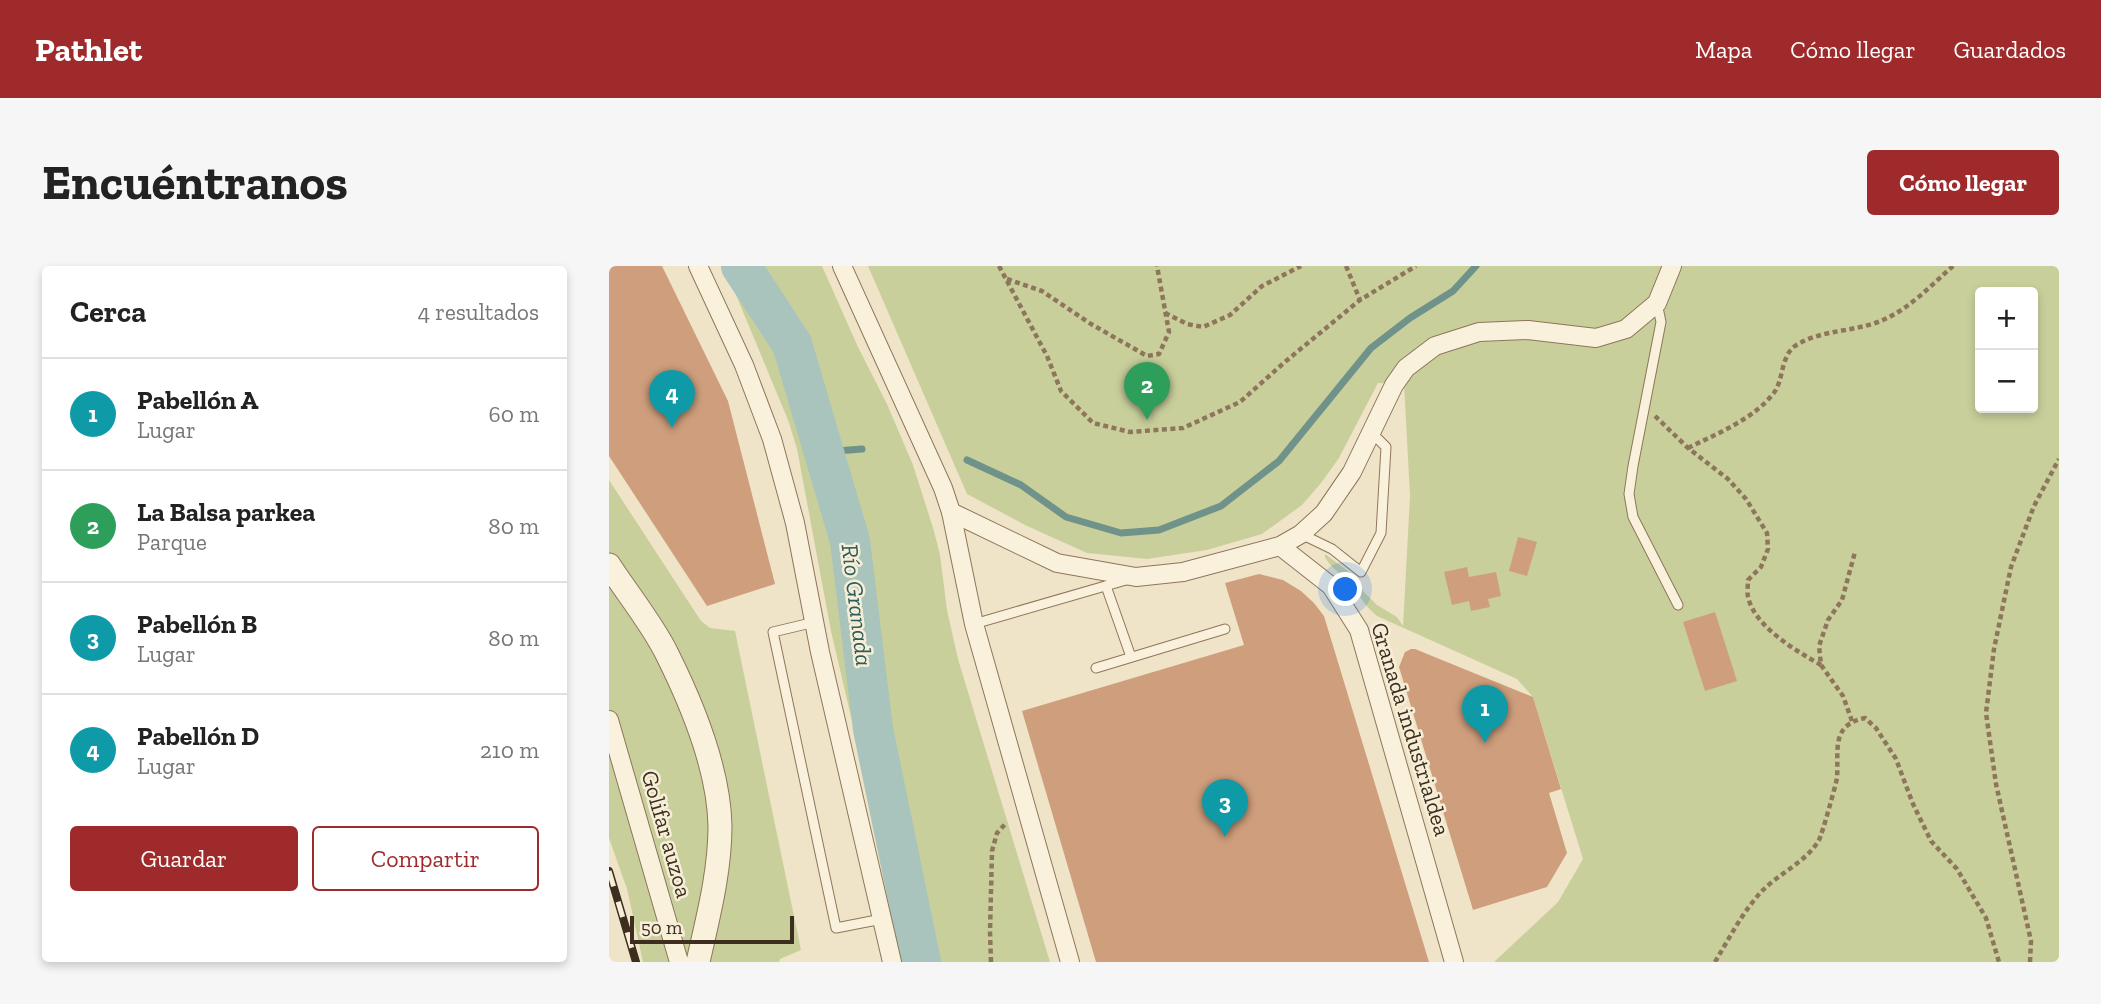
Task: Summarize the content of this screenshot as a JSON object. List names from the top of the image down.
{
  "streets": {
    "street": ["Granada industrialdea", "Golifar auzoa"]
  },
  "water": ["Río Granada"],
  "scale_bar": "50 m",
  "page": {
    "header": "Pathlet",
    "nav": ["Mapa", "Cómo llegar", "Guardados"],
    "buttons": [
      "Cómo llegar",
      ["Guardar", "Compartir"]
    ],
    "title": "Encuéntranos",
    "heading": ["Cerca", "4 resultados"],
    "map_buttons": ["+", "−"],
    "list": [
      {
        "mark": "1",
        "name": "Pabellón A",
        "note": "Lugar",
        "value": "60 m"
      },
      {
        "mark": "2",
        "name": "La Balsa parkea",
        "note": "Parque",
        "value": "80 m"
      },
      {
        "mark": "3",
        "name": "Pabellón B",
        "note": "Lugar",
        "value": "80 m"
      },
      {
        "mark": "4",
        "name": "Pabellón D",
        "note": "Lugar",
        "value": "210 m"
      }
    ],
    "pins": [
      "2",
      "4",
      "1",
      "3"
    ],
    "scale": "50 m"
  }
}
